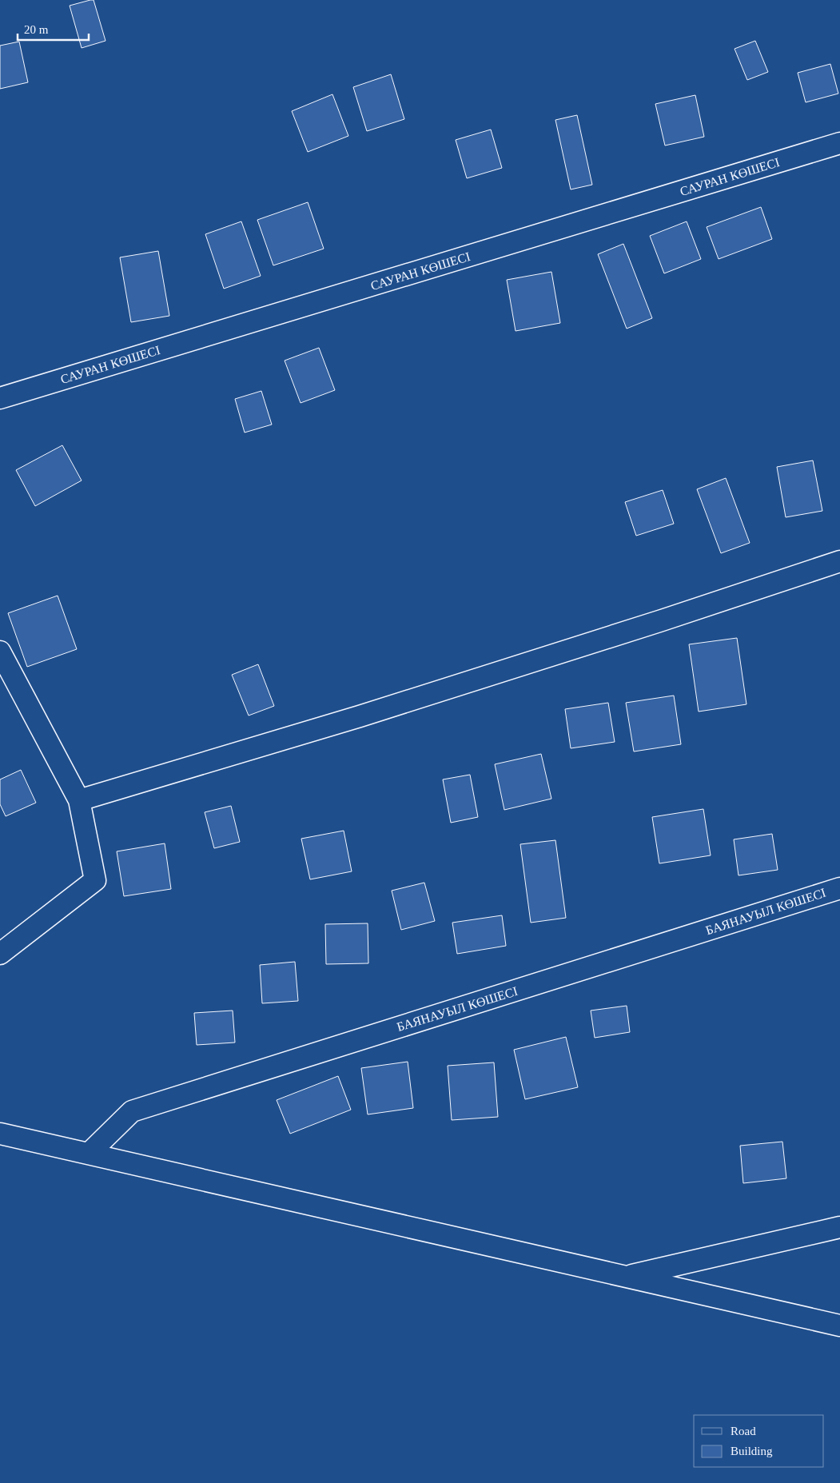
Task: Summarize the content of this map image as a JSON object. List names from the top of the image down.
{
  "streets": {
    "street": ["САУРАН КӨШЕСІ", "БАЯНАУЫЛ КӨШЕСІ"]
  },
  "legend": ["Road", "Building"],
  "scale_bar": "20 m"
}
